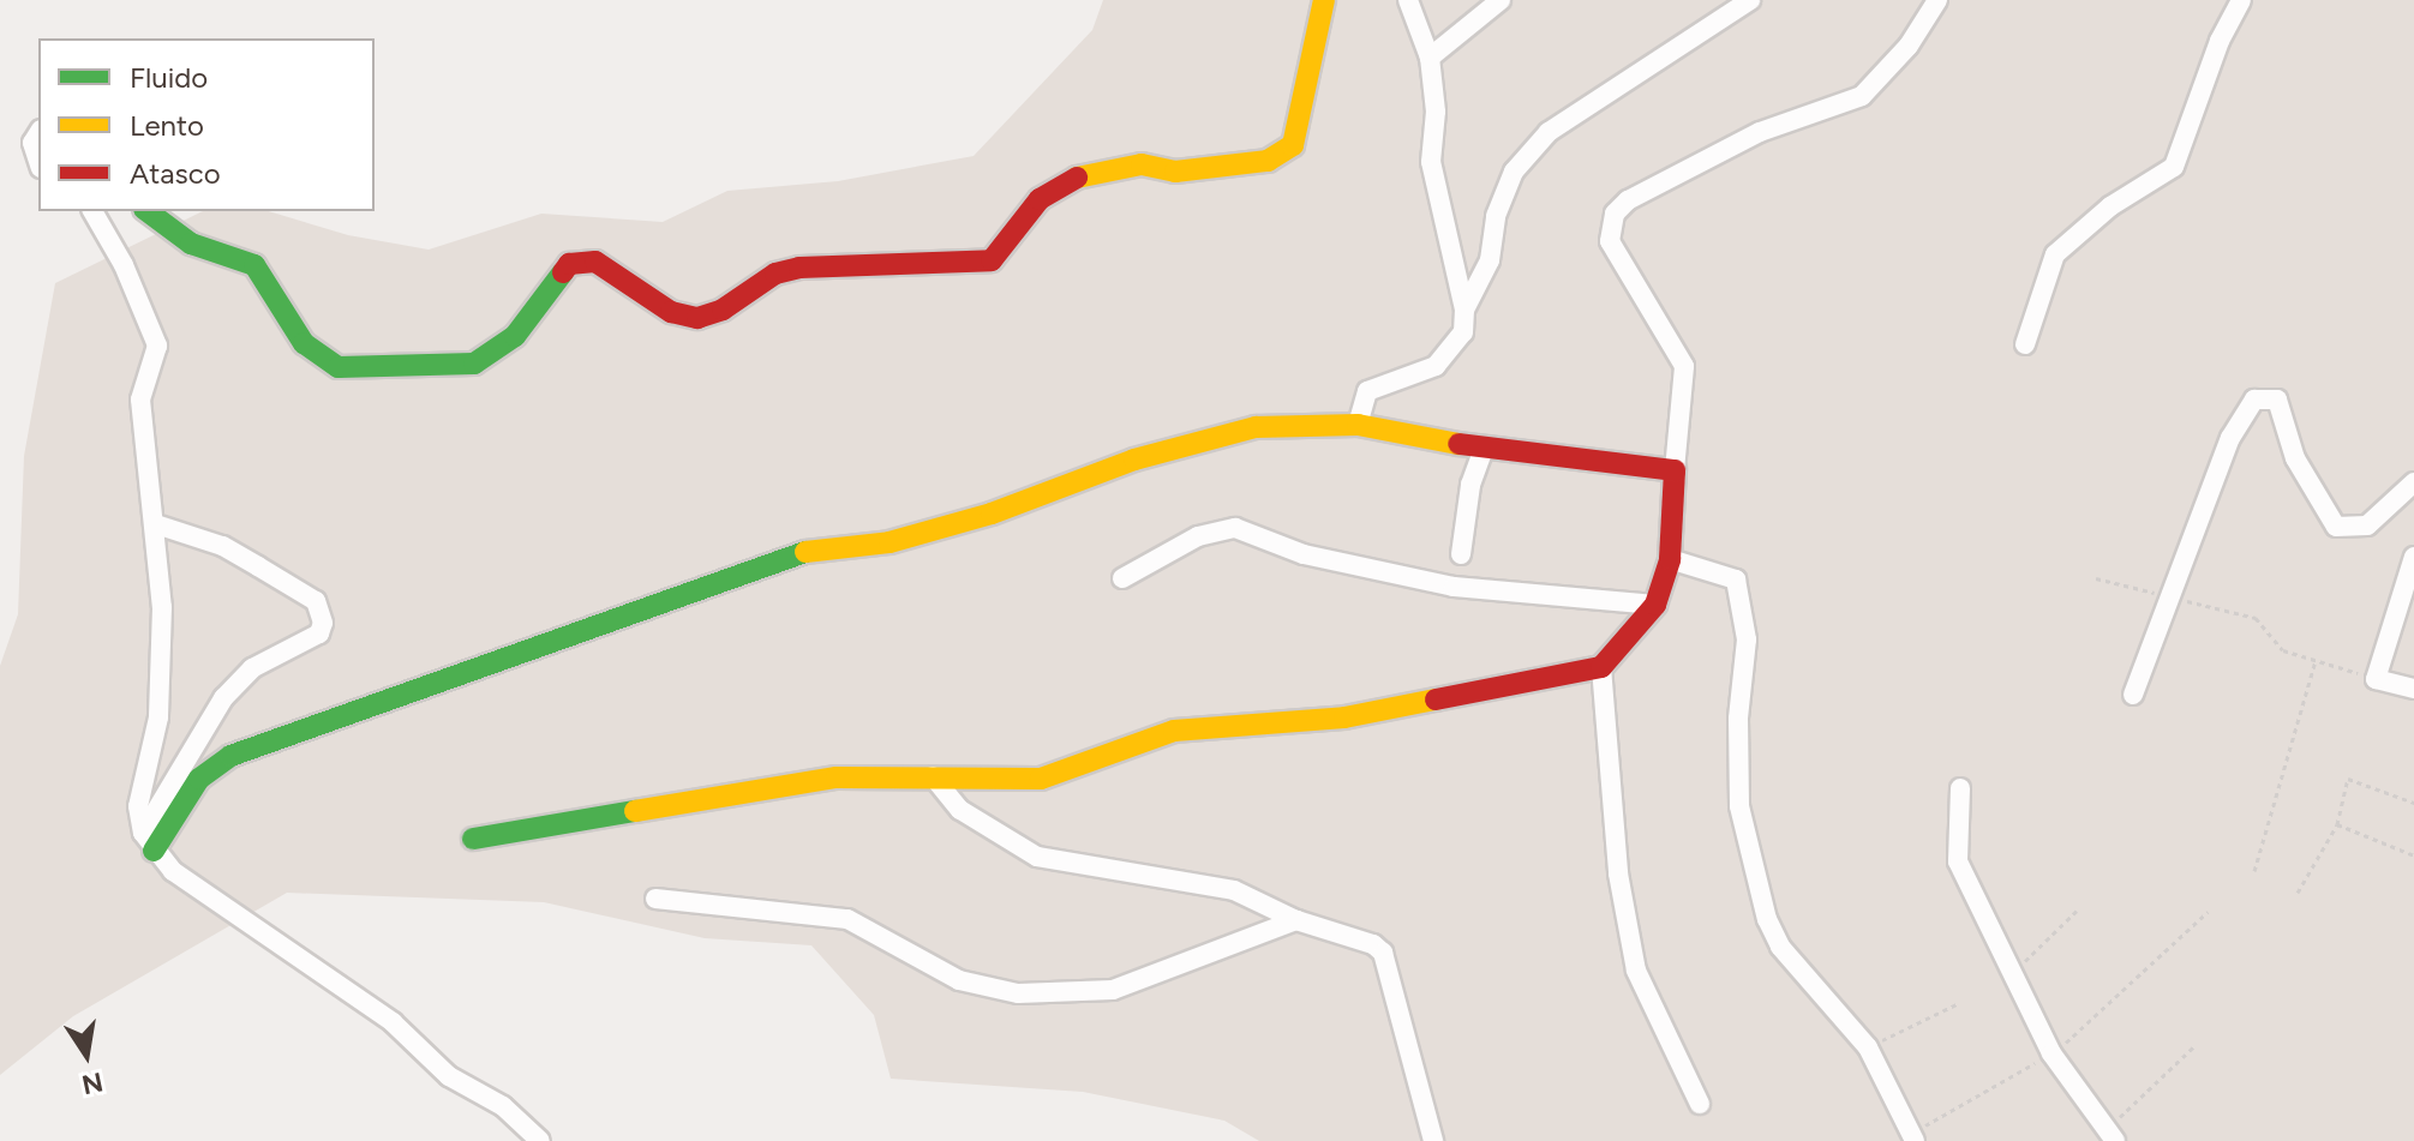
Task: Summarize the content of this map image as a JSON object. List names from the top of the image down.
{
  "legend": ["Fluido", "Lento", "Atasco"],
  "north": "bottom"
}
